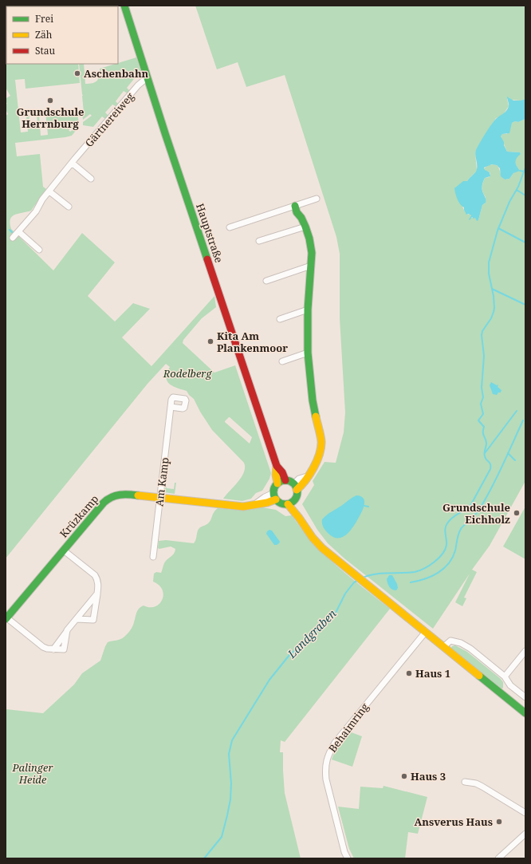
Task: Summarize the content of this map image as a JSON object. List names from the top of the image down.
{
  "streets": {
    "main road": ["Hauptstraße", "Krüzkamp"],
    "street": ["Gärtnereiweg", "Am Kamp", "Behaimring"]
  },
  "crossings": [
    ["Gärtnereiweg", "Hauptstraße"],
    ["Hauptstraße", "Krüzkamp"],
    ["Am Kamp", "Krüzkamp"]
  ],
  "water": ["Landgraben"],
  "parks": ["Rodelberg", "Palinger Heide"],
  "places": [
    "Aschenbahn",
    "Grundschule Herrnburg",
    "Kita Am Plankenmoor",
    "Grundschule Eichholz",
    "Haus 1",
    "Haus 3",
    "Ansverus Haus"
  ],
  "legend": ["Frei", "Zäh", "Stau"]
}
